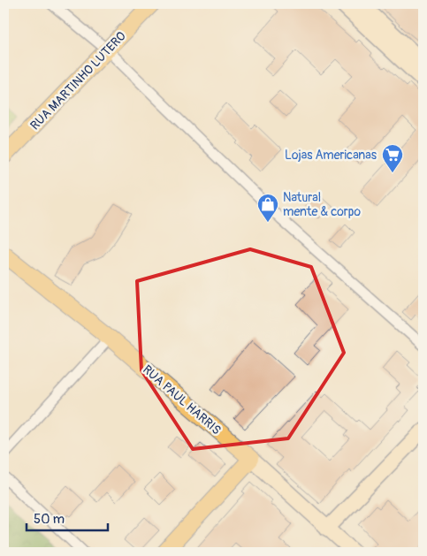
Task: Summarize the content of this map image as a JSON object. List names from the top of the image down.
{
  "streets": {
    "main road": ["RUA MARTINHO LUTERO", "RUA PAUL HARRIS"]
  },
  "places": {
    "supermarket": ["Lojas Americanas"],
    "shop": ["Natural mente & corpo"]
  },
  "scale_bar": "50 m"
}
